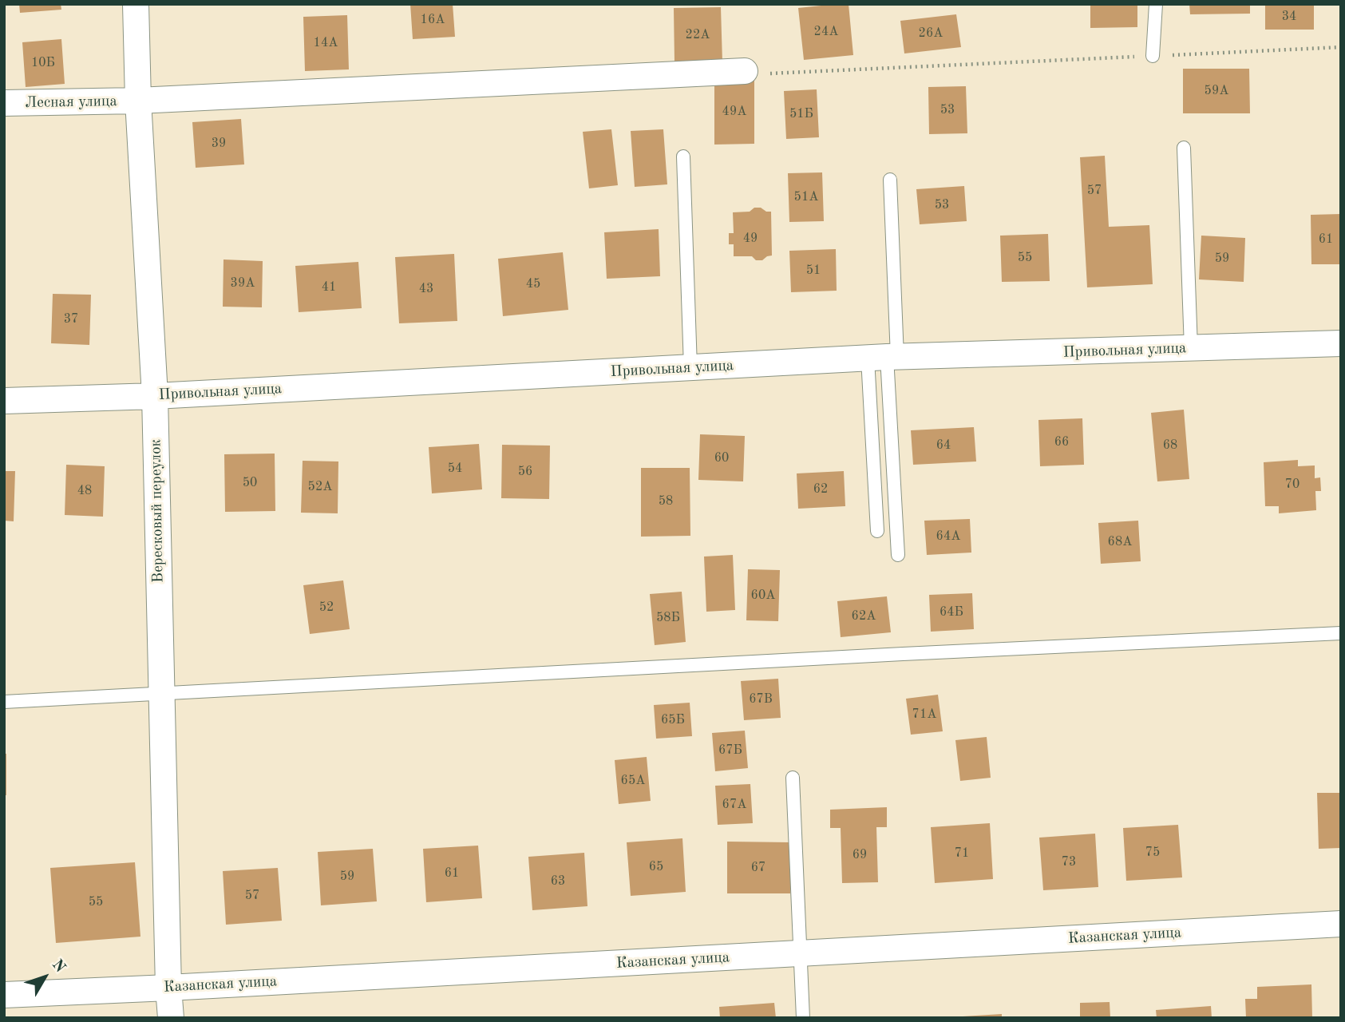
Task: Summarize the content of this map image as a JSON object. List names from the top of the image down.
{
  "streets": {
    "street": [
      "Лесная улица",
      "Привольная улица",
      "Вересковый переулок",
      "Казанская улица"
    ]
  },
  "crossings": [
    ["Лесная улица", "Вересковый переулок"],
    ["Привольная улица", "Вересковый переулок"],
    ["Вересковый переулок", "Казанская улица"]
  ],
  "house_numbers": [
    "34",
    "16А",
    "24А",
    "26А",
    "22А",
    "14А",
    "10Б",
    "59А",
    "53",
    "49А",
    "51Б",
    "39",
    "57",
    "51А",
    "53",
    "49",
    "61",
    "55",
    "59",
    "51",
    "39А",
    "45",
    "41",
    "43",
    "37",
    "66",
    "64",
    "68",
    "60",
    "54",
    "56",
    "50",
    "70",
    "52А",
    "62",
    "48",
    "58",
    "64А",
    "68А",
    "60А",
    "52",
    "64Б",
    "62А",
    "58Б",
    "67В",
    "71А",
    "65Б",
    "67Б",
    "65А",
    "67А",
    "75",
    "71",
    "69",
    "73",
    "65",
    "67",
    "61",
    "59",
    "63",
    "57",
    "55"
  ],
  "north": "top right"
}
